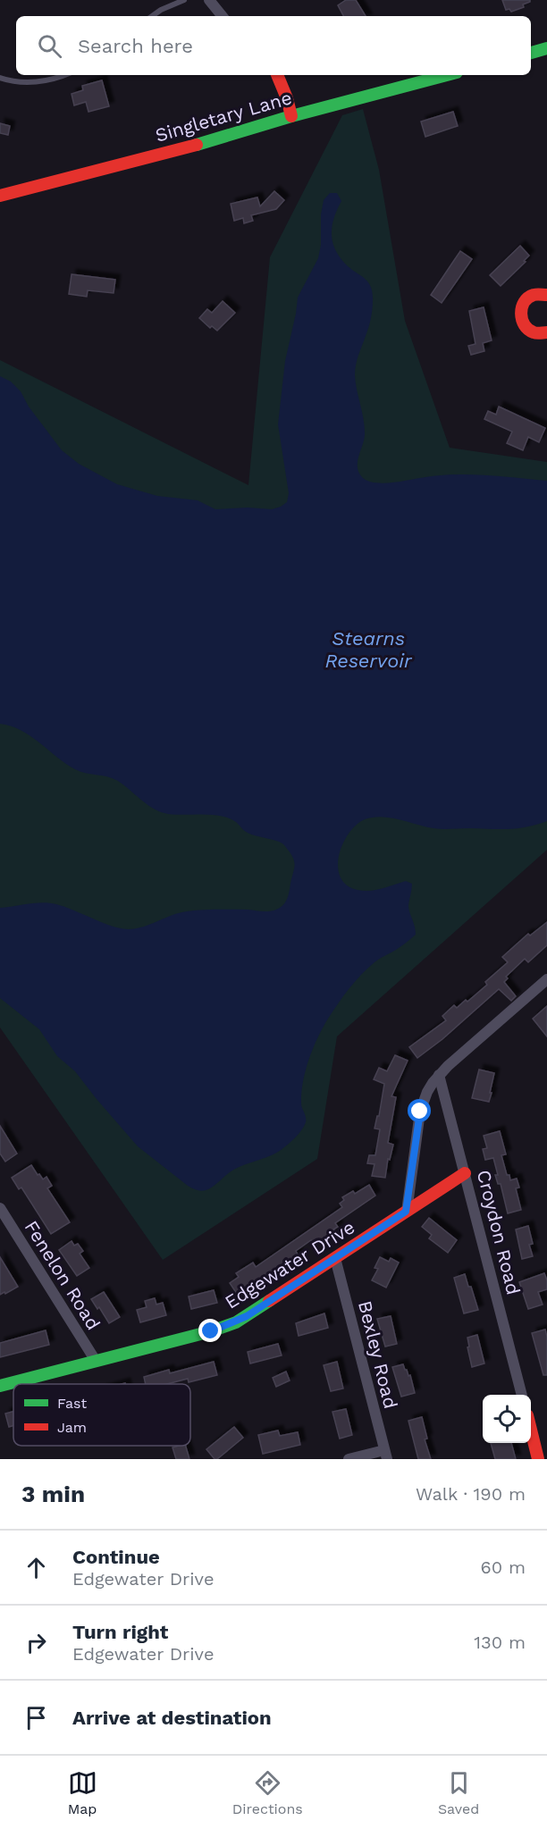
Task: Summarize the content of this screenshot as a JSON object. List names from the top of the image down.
{
  "streets": {
    "street": [
      "Singletary Lane",
      "Croydon Road",
      "Edgewater Drive",
      "Fenelon Road",
      "Bexley Road"
    ]
  },
  "crossings": [
    ["Croydon Road", "Edgewater Drive"],
    ["Edgewater Drive", "Fenelon Road"],
    ["Edgewater Drive", "Bexley Road"]
  ],
  "water": ["Stearns Reservoir"],
  "legend": ["Fast", "Jam"],
  "page": {
    "search": "Search here",
    "heading": ["3 min", "Walk · 190 m"],
    "list": [
      ["Continue", "Edgewater Drive", "60 m"],
      ["Turn right", "Edgewater Drive", "130 m"],
      "Arrive at destination"
    ],
    "nav": ["Map", "Directions", "Saved"]
  }
}
